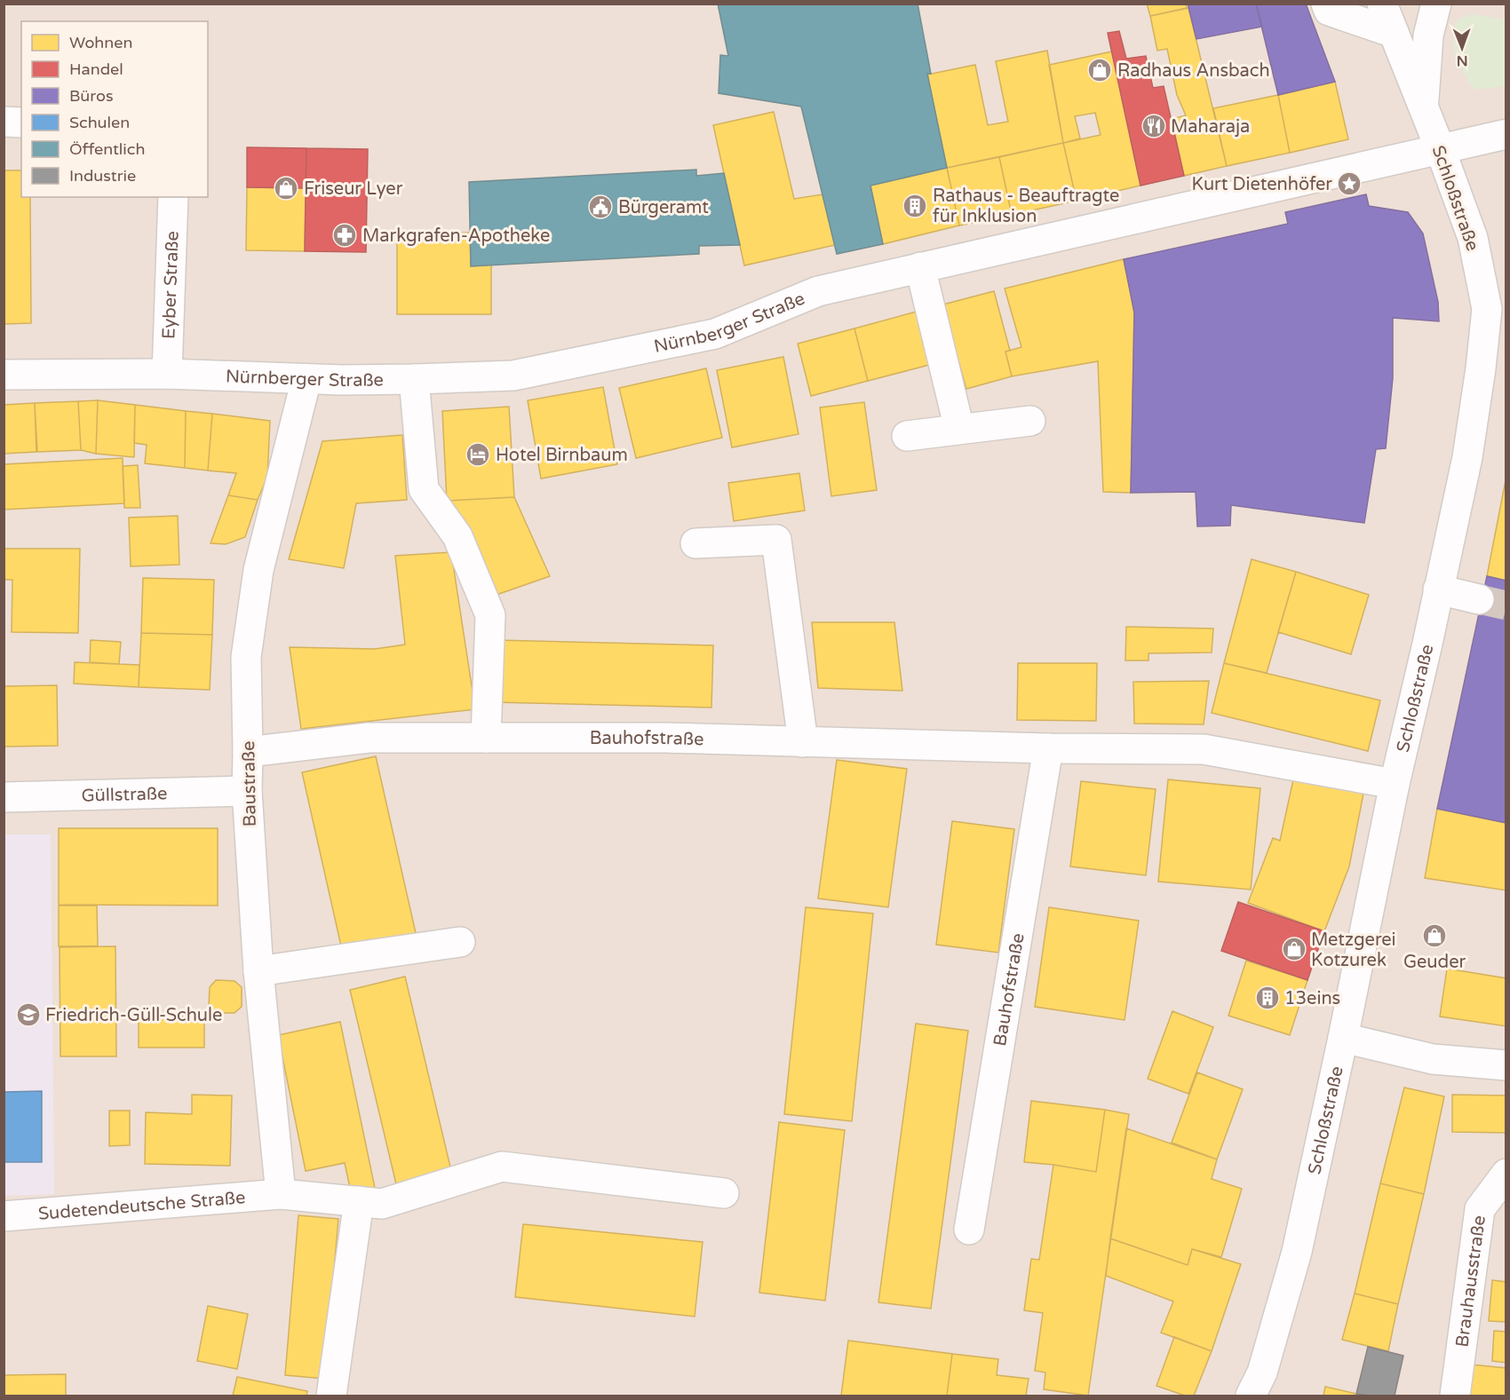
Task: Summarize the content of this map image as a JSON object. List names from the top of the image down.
{
  "streets": {
    "street": [
      "Schloßstraße",
      "Eyber Straße",
      "Nürnberger Straße",
      "Bauhofstraße",
      "Baustraße",
      "Güllstraße",
      "Sudetendeutsche Straße",
      "Brauhausstraße"
    ]
  },
  "crossings": [
    ["Schloßstraße", "Nürnberger Straße"],
    ["Schloßstraße", "Bauhofstraße"],
    ["Eyber Straße", "Nürnberger Straße"],
    ["Nürnberger Straße", "Baustraße"],
    ["Bauhofstraße", "Baustraße"],
    ["Baustraße", "Güllstraße"],
    ["Baustraße", "Sudetendeutsche Straße"]
  ],
  "places": {
    "shop": [
      "Radhaus Ansbach",
      "Friseur Lyer",
      "Geuder",
      "Metzgerei Kotzurek"
    ],
    "restaurant": ["Maharaja"],
    "place": ["Kurt Dietenhöfer"],
    "building": ["Rathaus - Beauftragte für Inklusion", "13eins"],
    "public building": ["Bürgeramt"],
    "pharmacy": ["Markgrafen-Apotheke"],
    "hotel": ["Hotel Birnbaum"],
    "school or university": ["Friedrich-Güll-Schule"]
  },
  "legend": [
    "Wohnen",
    "Handel",
    "Büros",
    "Schulen",
    "Öffentlich",
    "Industrie"
  ],
  "north": "bottom"
}
